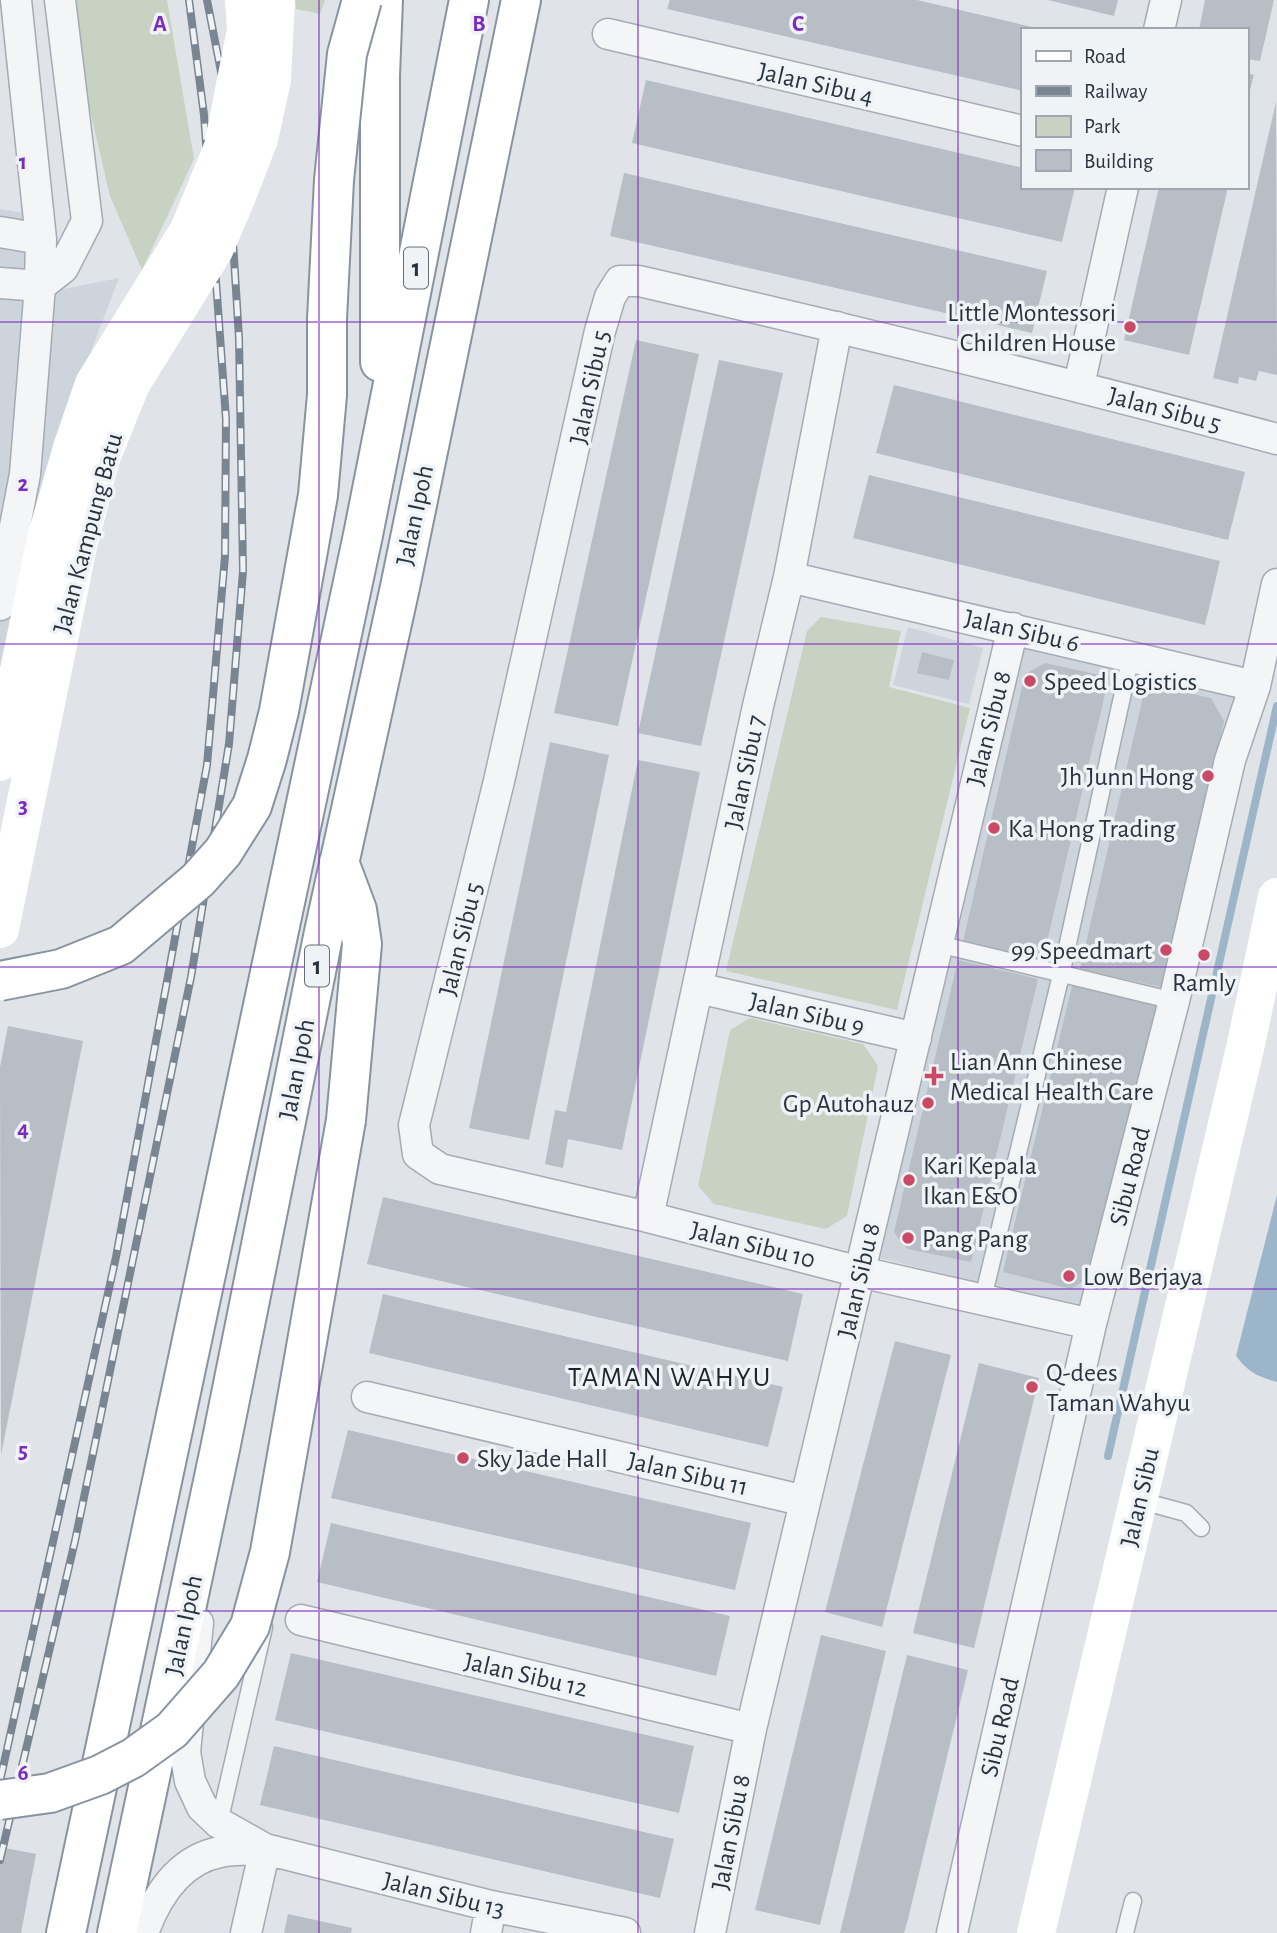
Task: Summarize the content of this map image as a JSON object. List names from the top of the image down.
{
  "streets": {
    "main road": [
      "1",
      "Jalan Ipoh",
      "Jalan Kampung Batu",
      "Jalan Sibu"
    ],
    "street": [
      "Jalan Sibu 4",
      "Jalan Sibu 5",
      "Jalan Sibu 6",
      "Jalan Sibu 8",
      "Jalan Sibu 7",
      "Jalan Sibu 9",
      "Sibu Road",
      "Jalan Sibu 10",
      "Jalan Sibu 11",
      "Jalan Sibu 12",
      "Jalan Sibu 13"
    ]
  },
  "crossings": [
    ["Jalan Sibu 5", "Jalan Sibu 7"],
    ["Jalan Sibu 5", "Jalan Sibu 10"],
    ["Jalan Ipoh", "Jalan Sibu 13"],
    ["Jalan Sibu 6", "Jalan Sibu 8"],
    ["Jalan Sibu 6", "Jalan Sibu 7"],
    ["Jalan Sibu 6", "Sibu Road"],
    ["Jalan Sibu 8", "Jalan Sibu 9"],
    ["Jalan Sibu 8", "Jalan Sibu 10"],
    ["Jalan Sibu 8", "Jalan Sibu 11"],
    ["Jalan Sibu 8", "Jalan Sibu 12"],
    ["Jalan Sibu 7", "Jalan Sibu 9"],
    ["Jalan Sibu 7", "Jalan Sibu 10"],
    ["Sibu Road", "Jalan Sibu 10"]
  ],
  "districts": ["TAMAN WAHYU"],
  "places": {
    "other": [
      "Little Montessori Children House",
      "Speed Logistics",
      "Jh Junn Hong",
      "Ka Hong Trading",
      "99 Speedmart",
      "Ramly",
      "Gp Autohauz",
      "Kari Kepala Ikan E&O",
      "Pang Pang",
      "Low Berjaya",
      "Q-dees Taman Wahyu",
      "Sky Jade Hall"
    ],
    "health": ["Lian Ann Chinese Medical Health Care"]
  },
  "legend": [
    "Road",
    "Railway",
    "Park",
    "Building"
  ],
  "grid": {
    "columns": ["A", "B", "C"],
    "rows": [
      "1",
      "2",
      "3",
      "4",
      "5",
      "6"
    ]
  }
}
